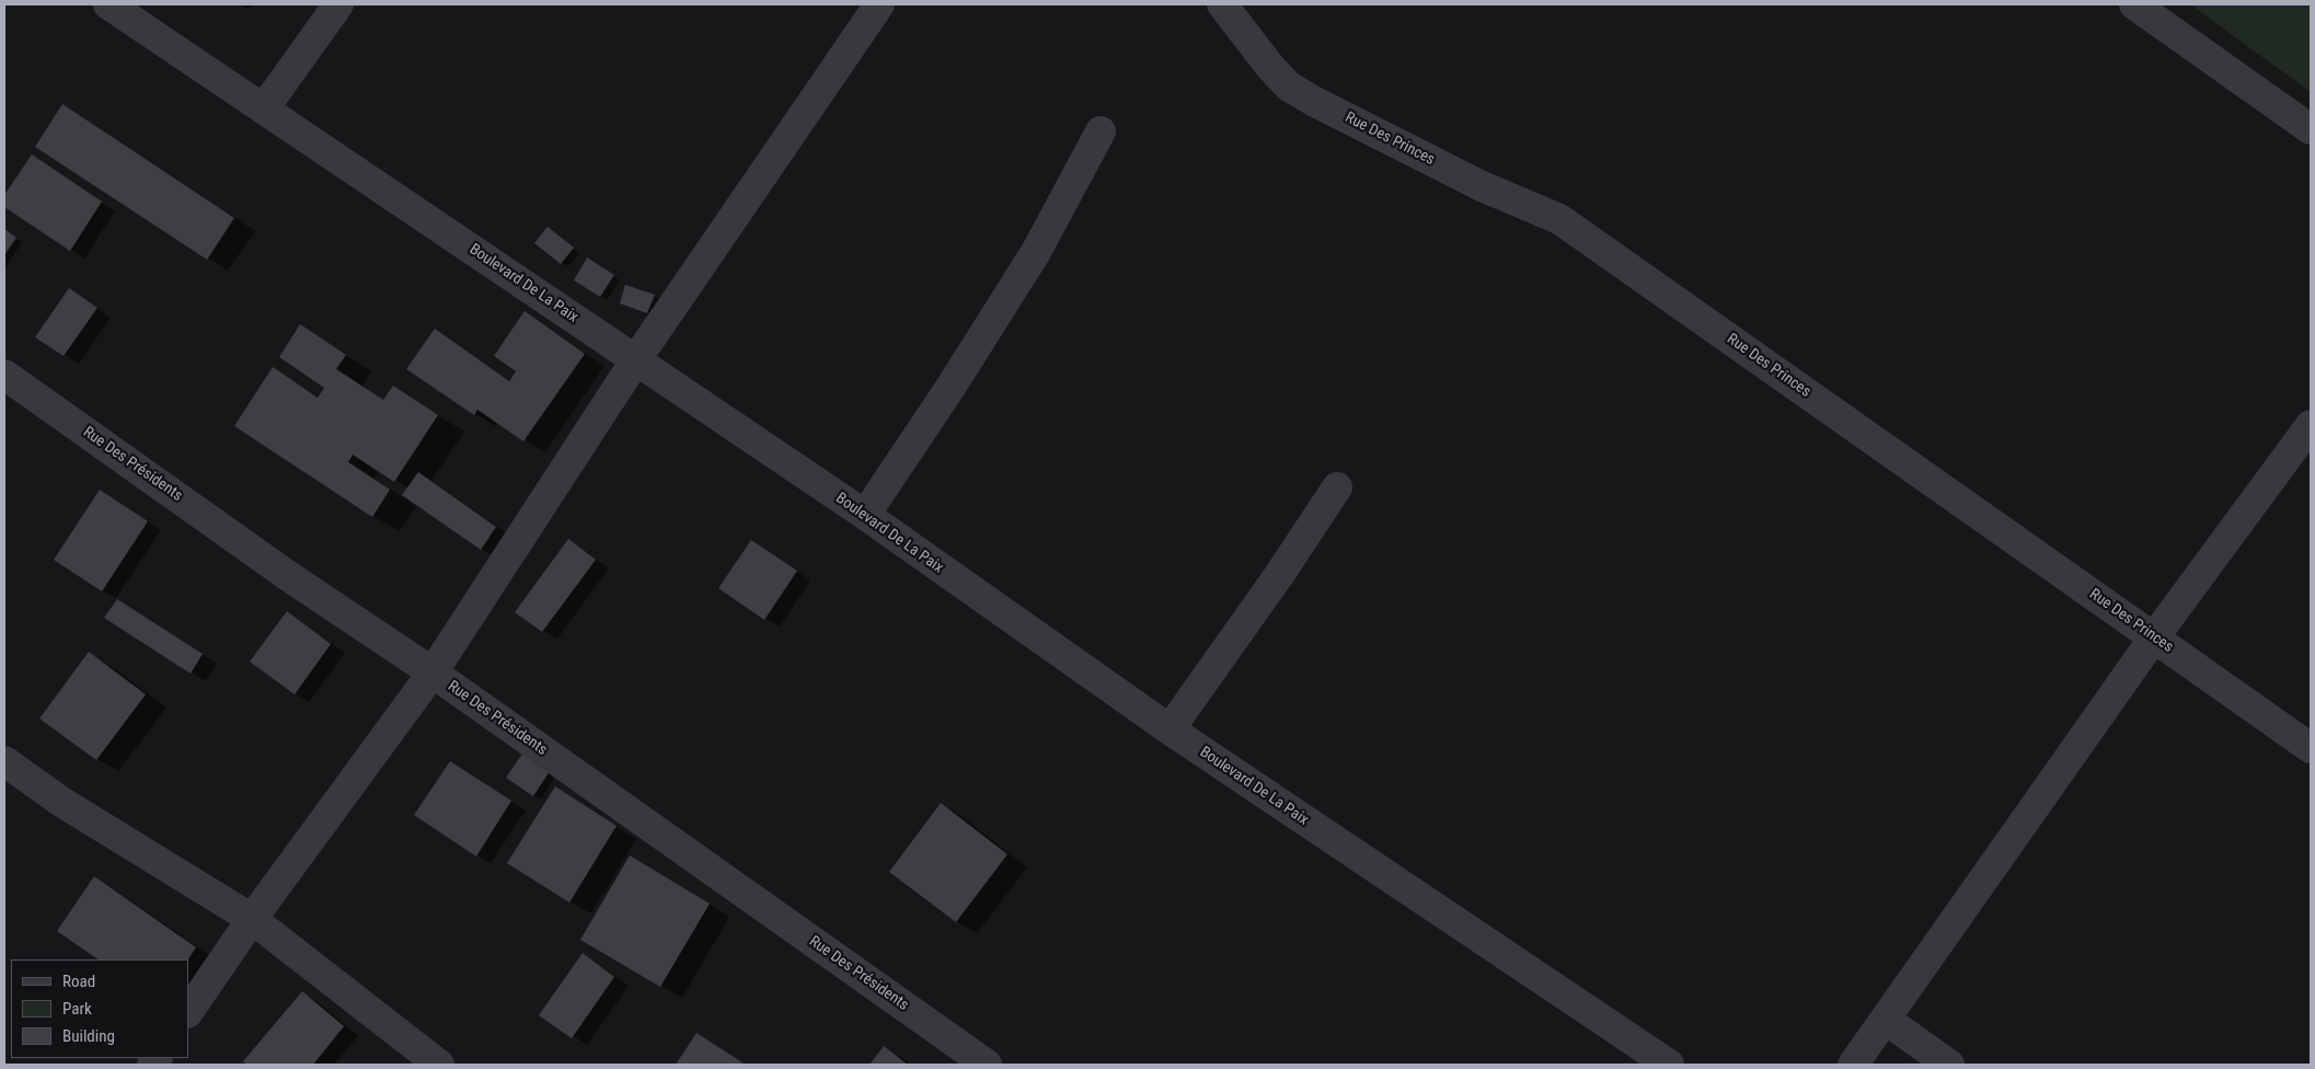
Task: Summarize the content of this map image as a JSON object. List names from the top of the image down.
{
  "streets": {
    "street": ["Rue Des Princes", "Boulevard De La Paix", "Rue Des Présidents"]
  },
  "legend": ["Road", "Park", "Building"]
}
